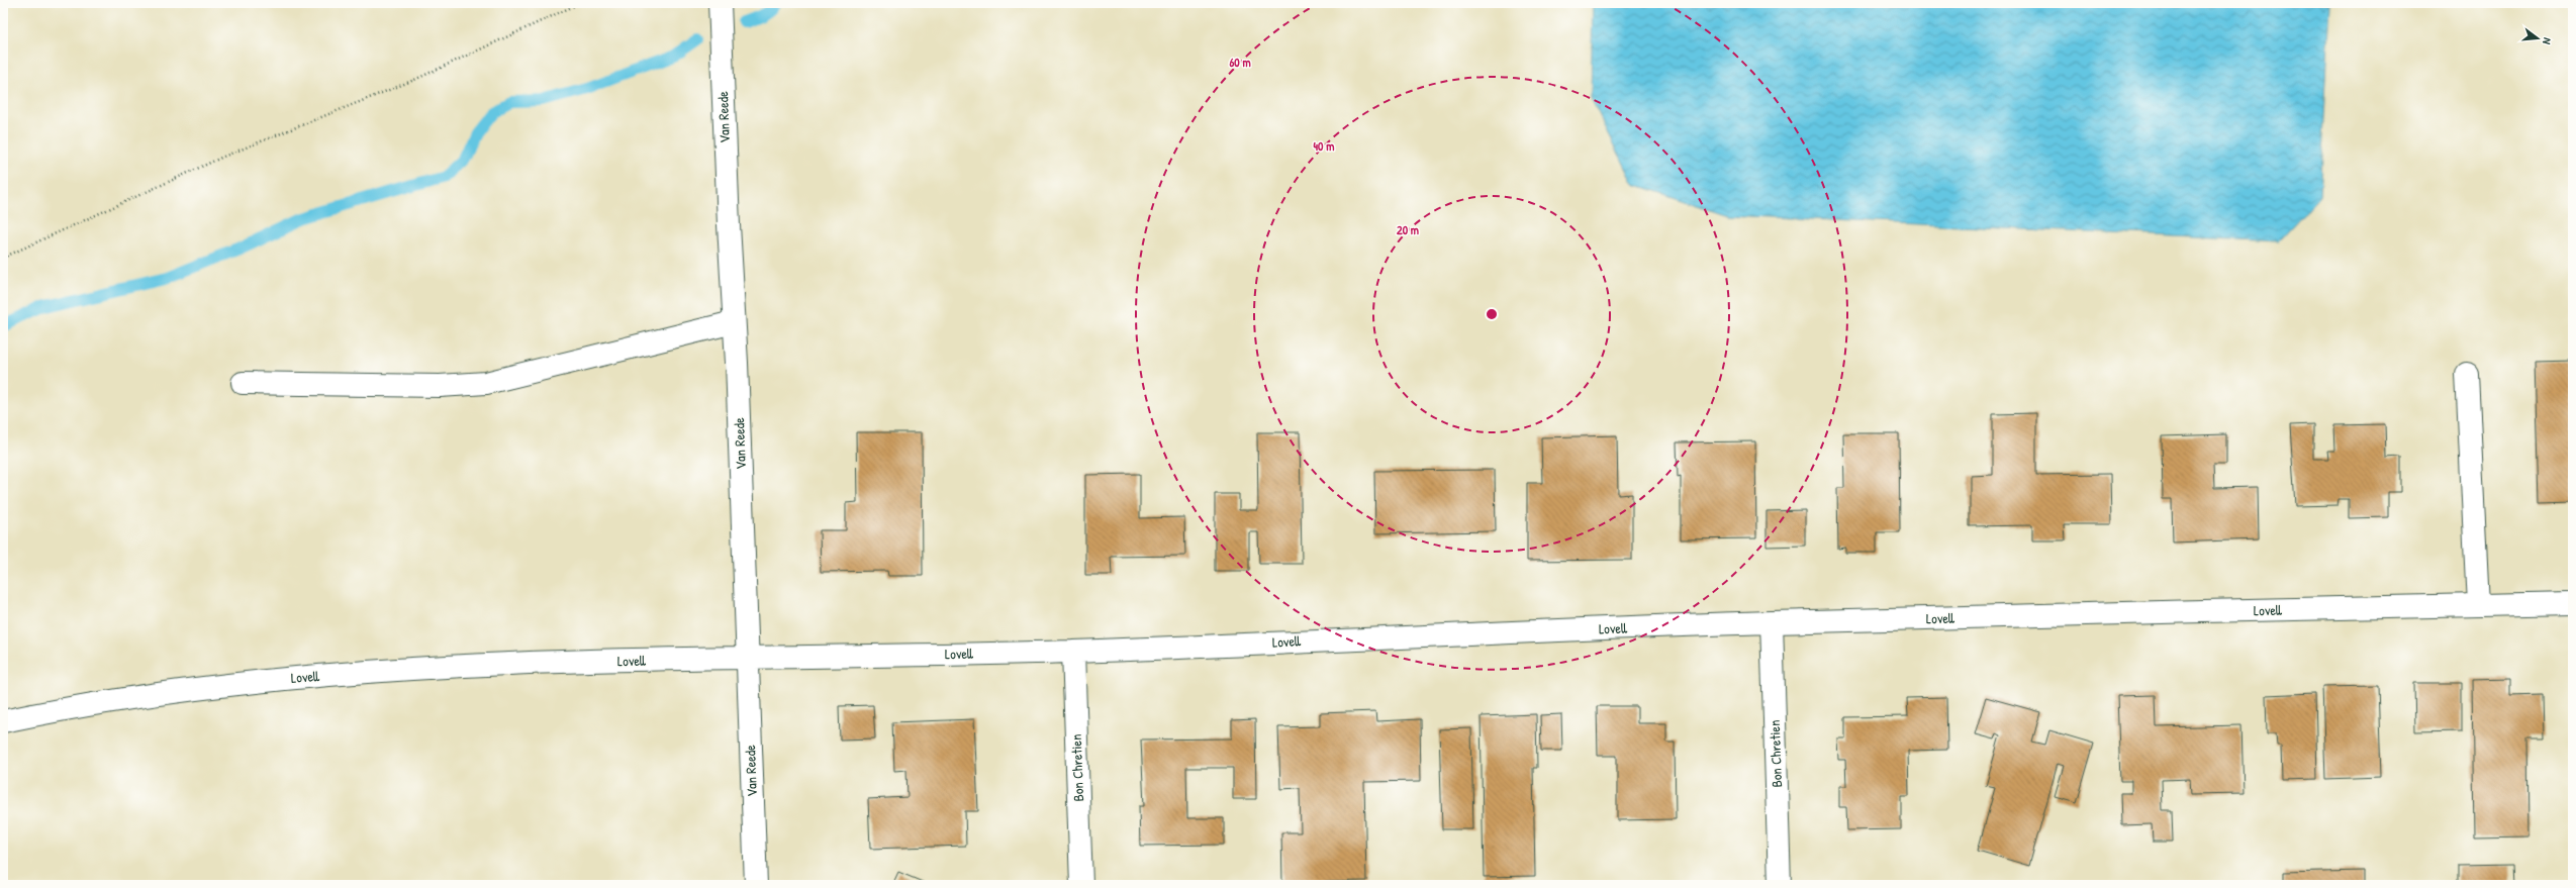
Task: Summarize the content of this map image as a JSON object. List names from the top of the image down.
{
  "streets": {
    "street": ["Van Reede", "Lovell", "Bon Chretien"]
  },
  "crossings": [
    ["Van Reede", "Lovell"],
    ["Lovell", "Bon Chretien"]
  ],
  "north": "right",
  "rings": ["60 m", "40 m", "20 m"]
}
